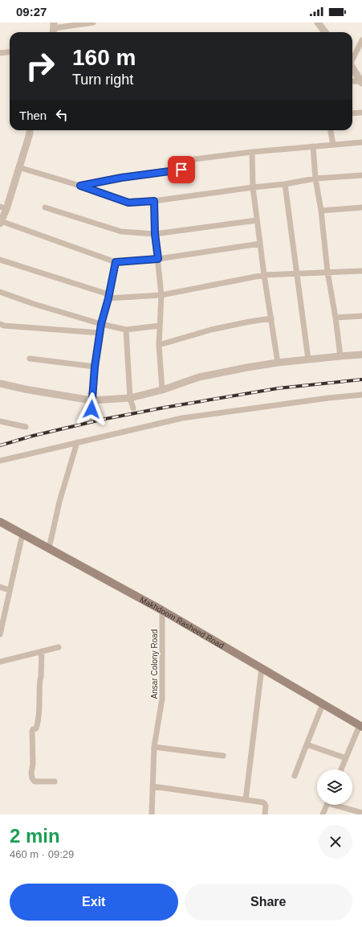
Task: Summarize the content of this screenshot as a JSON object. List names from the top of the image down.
{
  "streets": {
    "main road": ["Makhdoom Rasheed Road"],
    "street": ["Ansar Colony Road"]
  },
  "crossings": [
    ["Makhdoom Rasheed Road", "Ansar Colony Road"]
  ],
  "page": {
    "status": "09:27",
    "turn": ["160 m", "Turn right"],
    "then": "Then",
    "heading": ["2 min", "460 m · 09:29"],
    "buttons": ["Exit", "Share"]
  }
}
